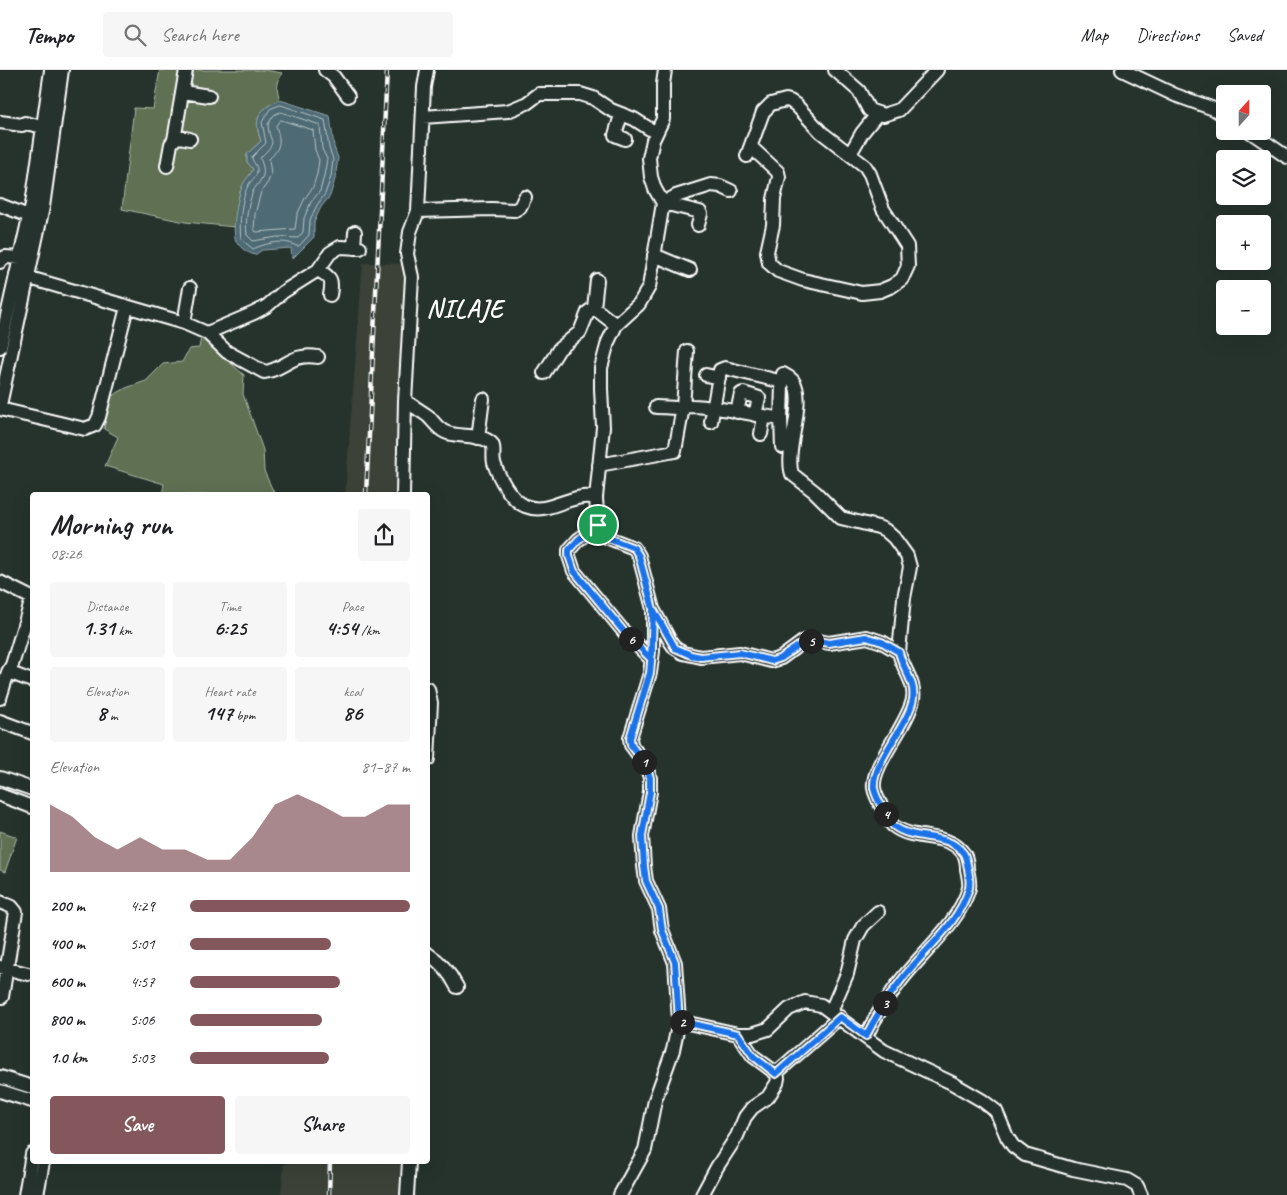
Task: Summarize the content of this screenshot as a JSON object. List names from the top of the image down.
{
  "districts": ["NILAJE"],
  "north": "top",
  "page": {
    "header": "Tempo",
    "search": "Search here",
    "nav": ["Map", "Directions", "Saved"],
    "map_buttons": ["+", "−"],
    "heading": ["Morning run", "08:26"],
    "stats": [
      ["Distance", "1.31 km"],
      ["Time", "6:25"],
      ["Pace", "4:54 /km"],
      ["Elevation", "8 m"],
      ["Heart rate", "147 bpm"],
      ["kcal", "86"]
    ],
    "pins": [
      "6",
      "5",
      "1",
      "4",
      "3",
      "2"
    ],
    "chart": ["Elevation", "81–87 m"],
    "list": [
      {
        "name": "200 m",
        "note": "4:29"
      },
      {
        "name": "400 m",
        "note": "5:01"
      },
      {
        "name": "600 m",
        "note": "4:57"
      },
      {
        "name": "800 m",
        "note": "5:06"
      },
      {
        "name": "1.0 km",
        "note": "5:03"
      }
    ],
    "buttons": ["Save", "Share"]
  }
}
